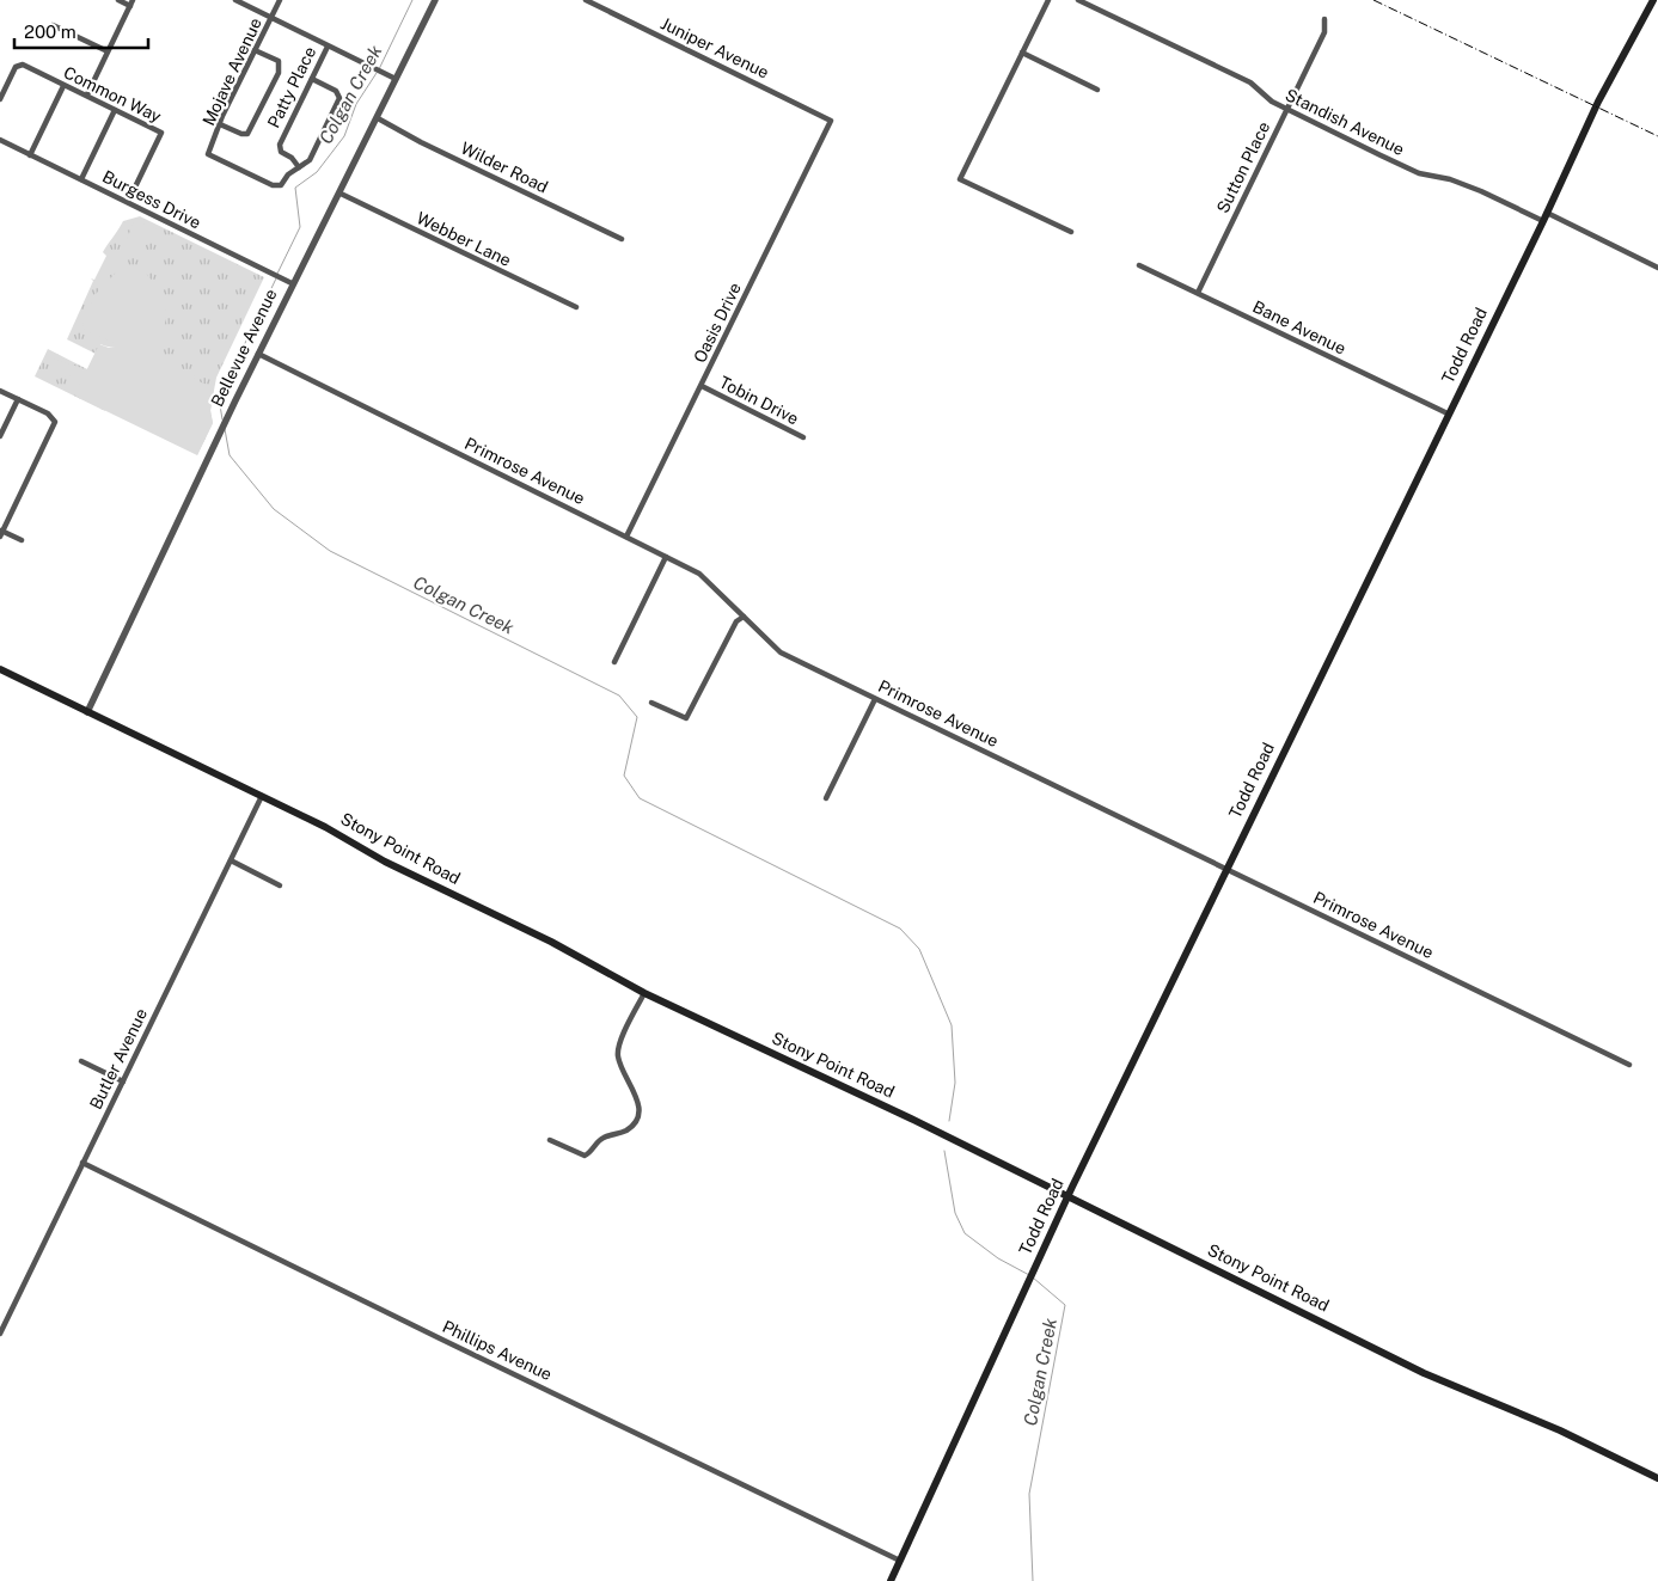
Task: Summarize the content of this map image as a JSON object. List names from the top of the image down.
{
  "streets": {
    "main road": ["Todd Road", "Stony Point Road"],
    "street": [
      "Juniper Avenue",
      "Mojave Avenue",
      "Patty Place",
      "Common Way",
      "Standish Avenue",
      "Wilder Road",
      "Sutton Place",
      "Burgess Drive",
      "Webber Lane",
      "Oasis Drive",
      "Bane Avenue",
      "Bellevue Avenue",
      "Tobin Drive",
      "Primrose Avenue",
      "Butler Avenue",
      "Phillips Avenue"
    ]
  },
  "crossings": [
    ["Juniper Avenue", "Oasis Drive"],
    ["Mojave Avenue", "Patty Place"],
    ["Common Way", "Burgess Drive"],
    ["Standish Avenue", "Sutton Place"],
    ["Standish Avenue", "Todd Road"],
    ["Wilder Road", "Bellevue Avenue"],
    ["Sutton Place", "Bane Avenue"],
    ["Burgess Drive", "Bellevue Avenue"],
    ["Webber Lane", "Bellevue Avenue"],
    ["Oasis Drive", "Tobin Drive"],
    ["Oasis Drive", "Primrose Avenue"],
    ["Bane Avenue", "Todd Road"],
    ["Todd Road", "Primrose Avenue"],
    ["Todd Road", "Stony Point Road"],
    ["Todd Road", "Phillips Avenue"],
    ["Bellevue Avenue", "Primrose Avenue"],
    ["Bellevue Avenue", "Stony Point Road"],
    ["Stony Point Road", "Butler Avenue"],
    ["Butler Avenue", "Phillips Avenue"]
  ],
  "water": ["Colgan Creek"],
  "scale_bar": "200 m"
}
